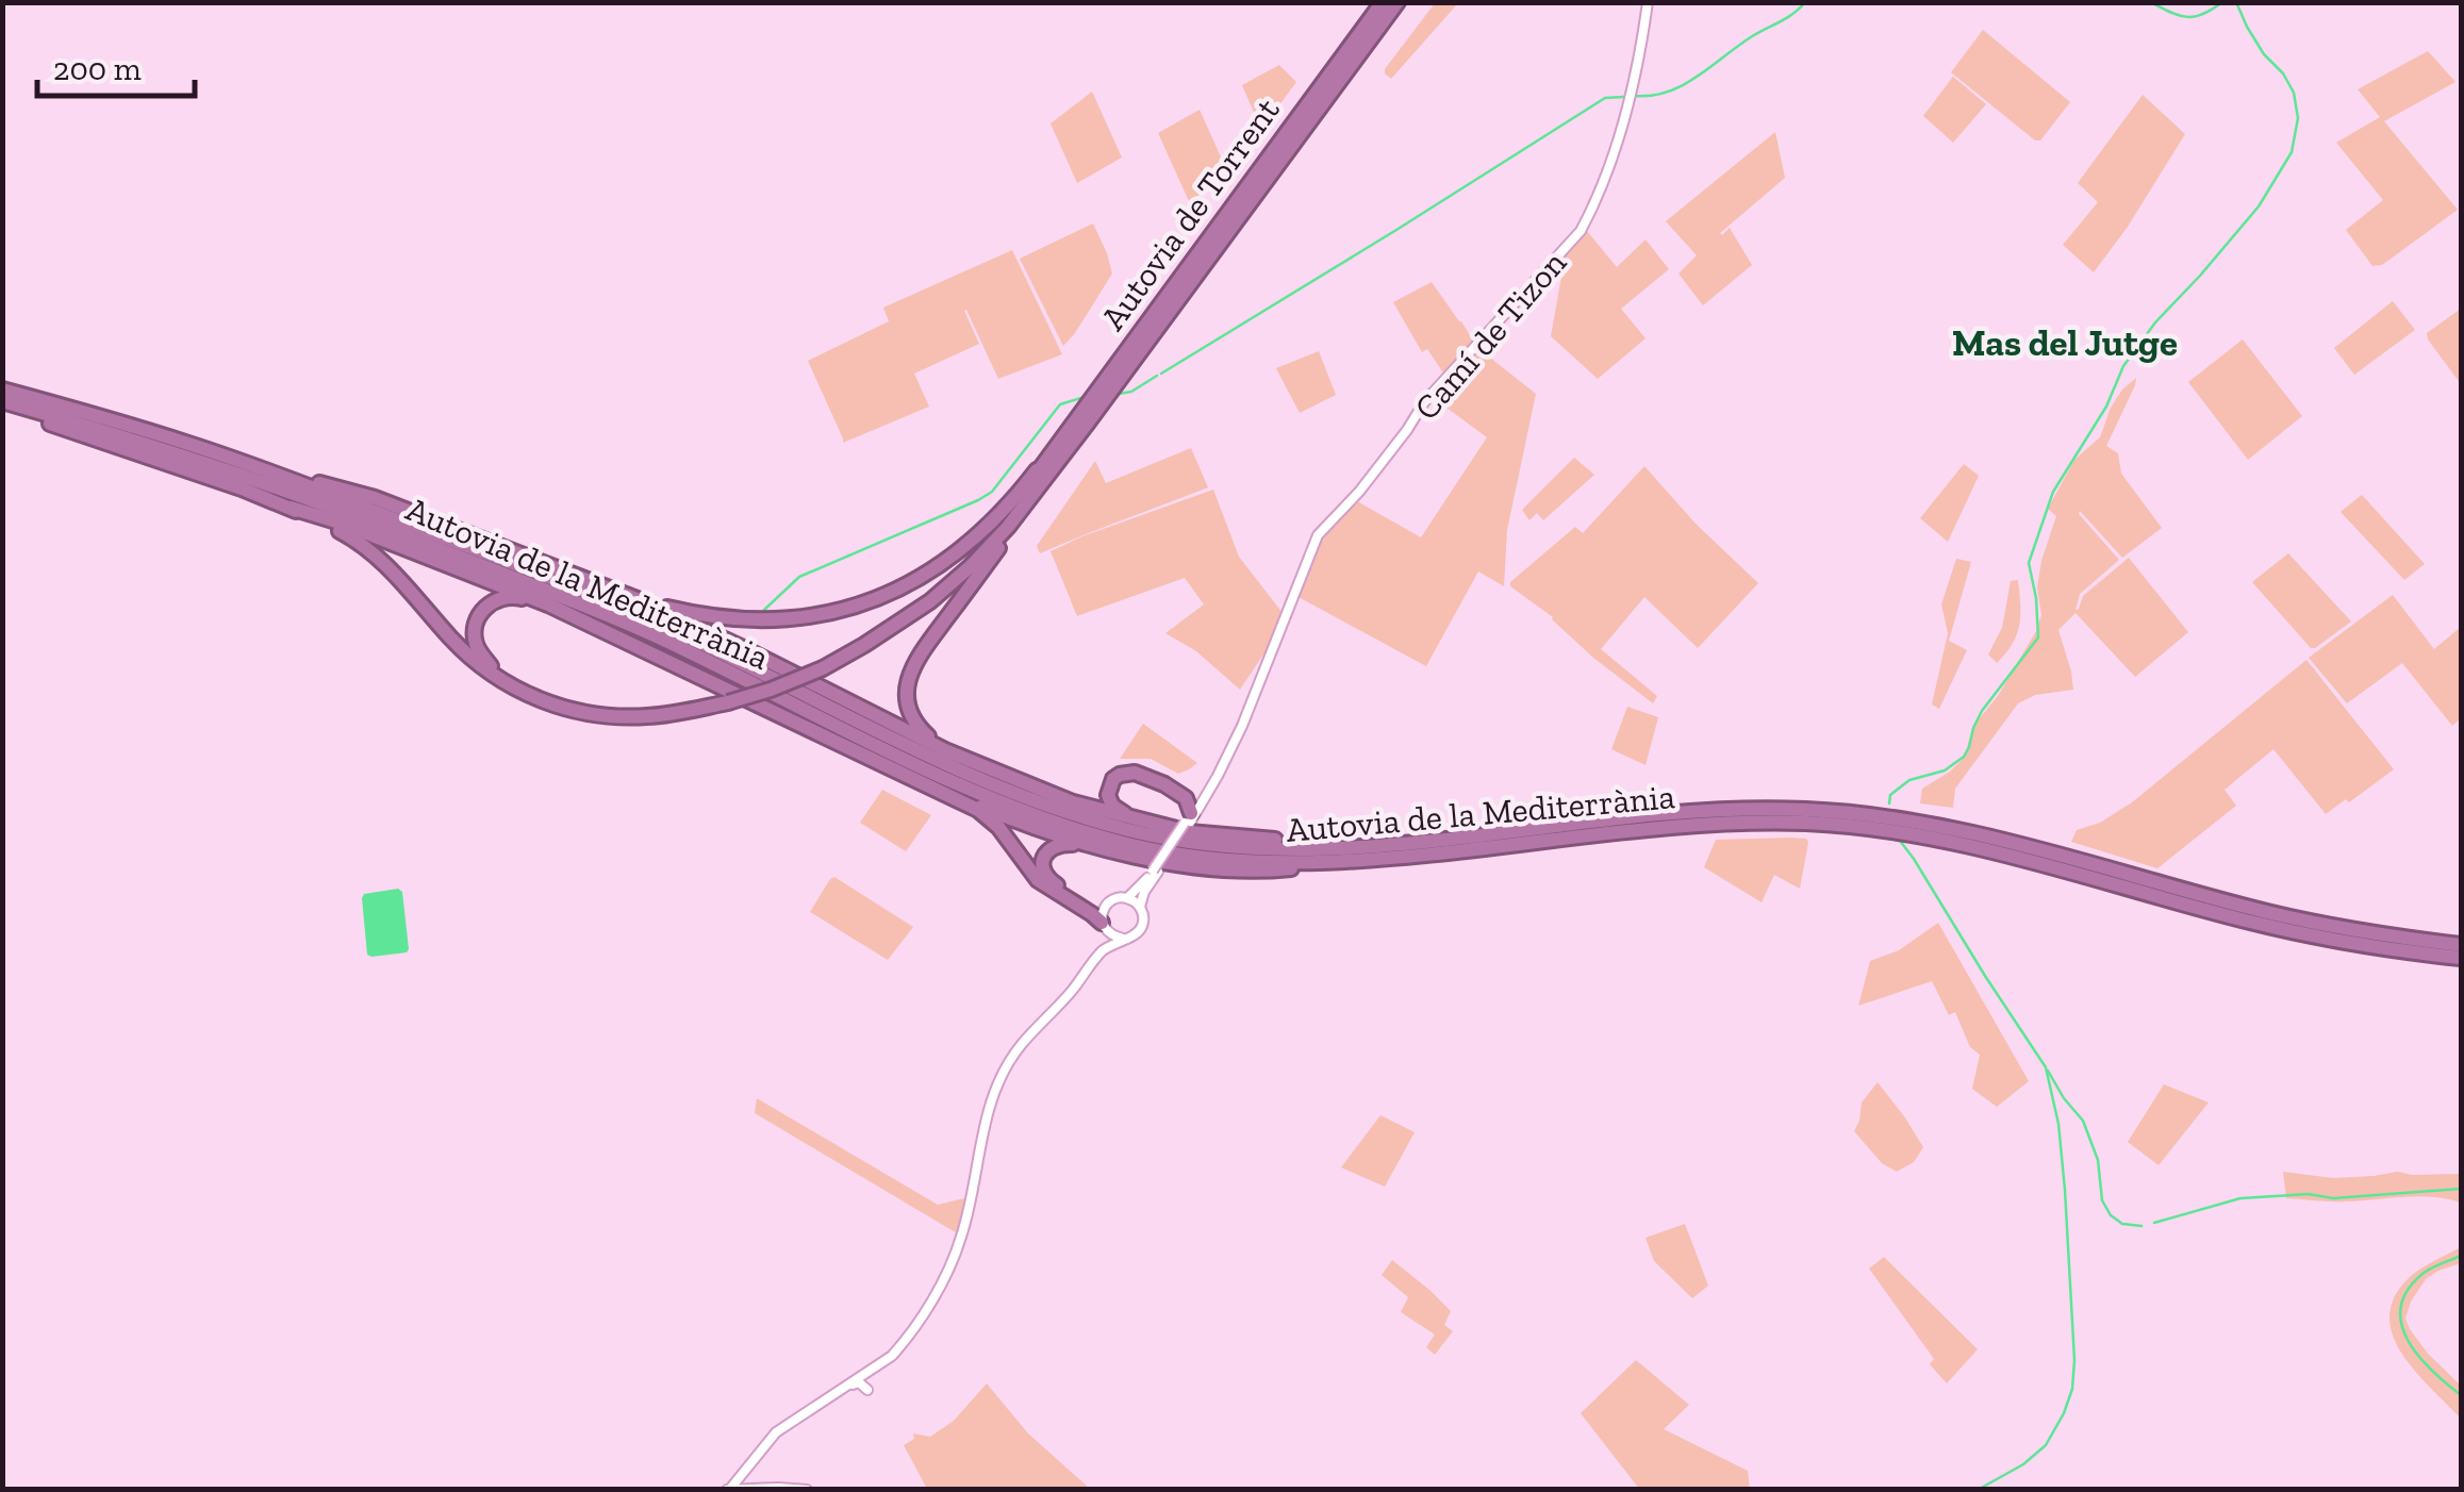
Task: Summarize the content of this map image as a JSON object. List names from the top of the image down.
{
  "streets": {
    "highway": ["Autovia de Torrent", "Autovia de la Mediterrània"],
    "street": ["Camí de Tizon"]
  },
  "districts": ["Mas del Jutge"],
  "scale_bar": "200 m"
}
